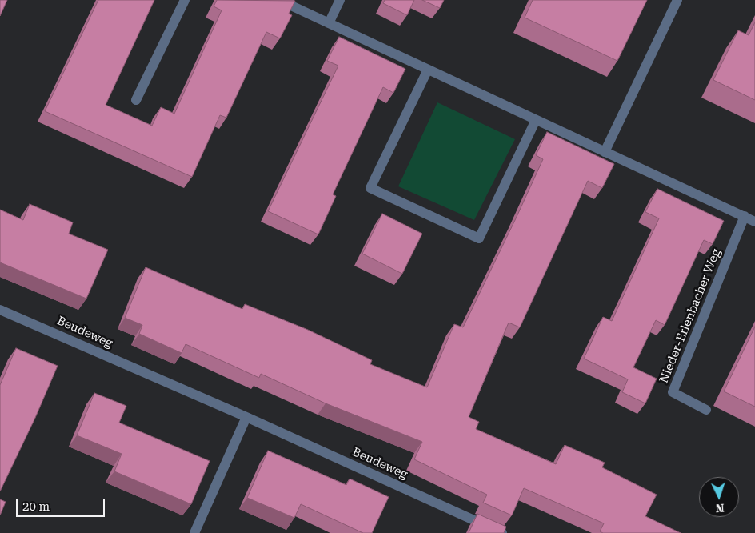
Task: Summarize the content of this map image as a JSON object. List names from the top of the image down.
{
  "streets": {
    "street": ["Nieder-Erlenbacher Weg", "Beudeweg"]
  },
  "scale_bar": "20 m",
  "north": "bottom"
}
